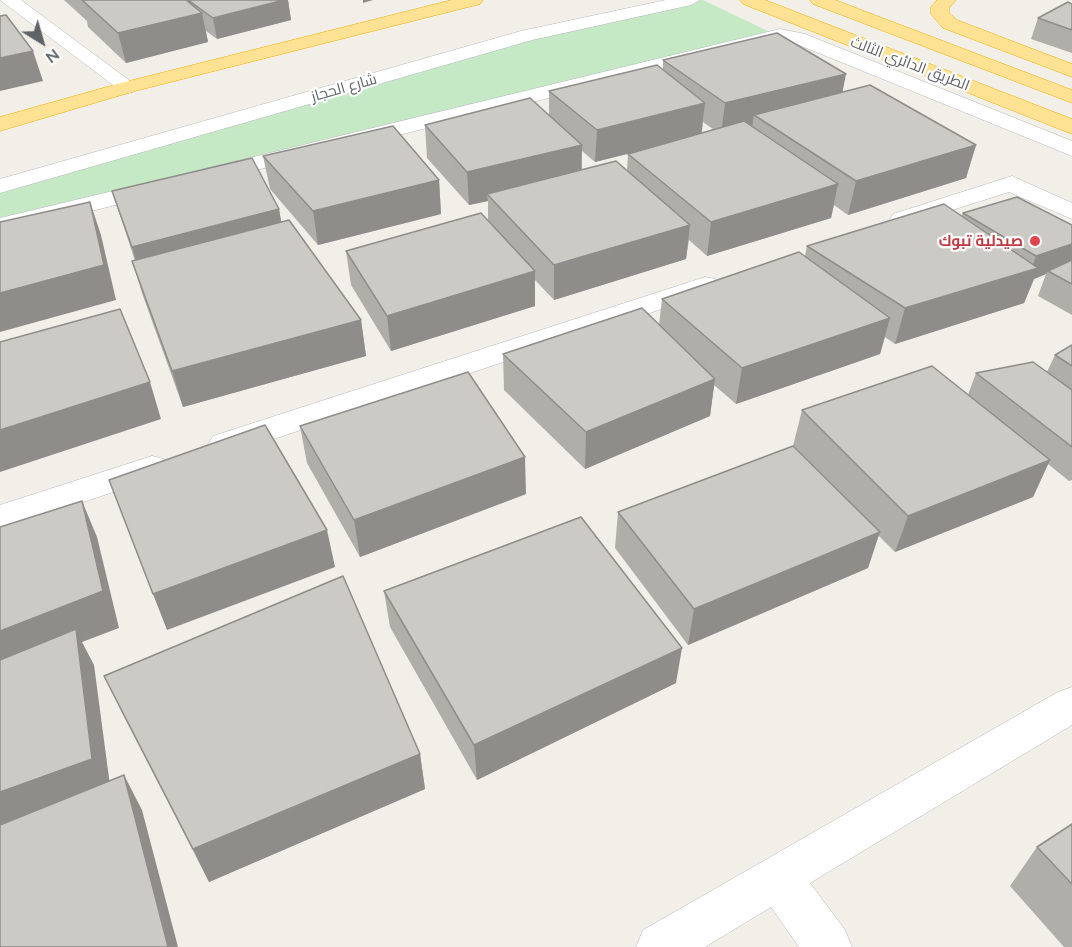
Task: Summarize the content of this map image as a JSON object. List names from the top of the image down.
{
  "streets": {
    "highway": ["الطريق الدائري الثالث"],
    "street": ["شارع الحجاز"]
  },
  "places": ["صيدلية تبوك"],
  "north": "bottom right"
}
